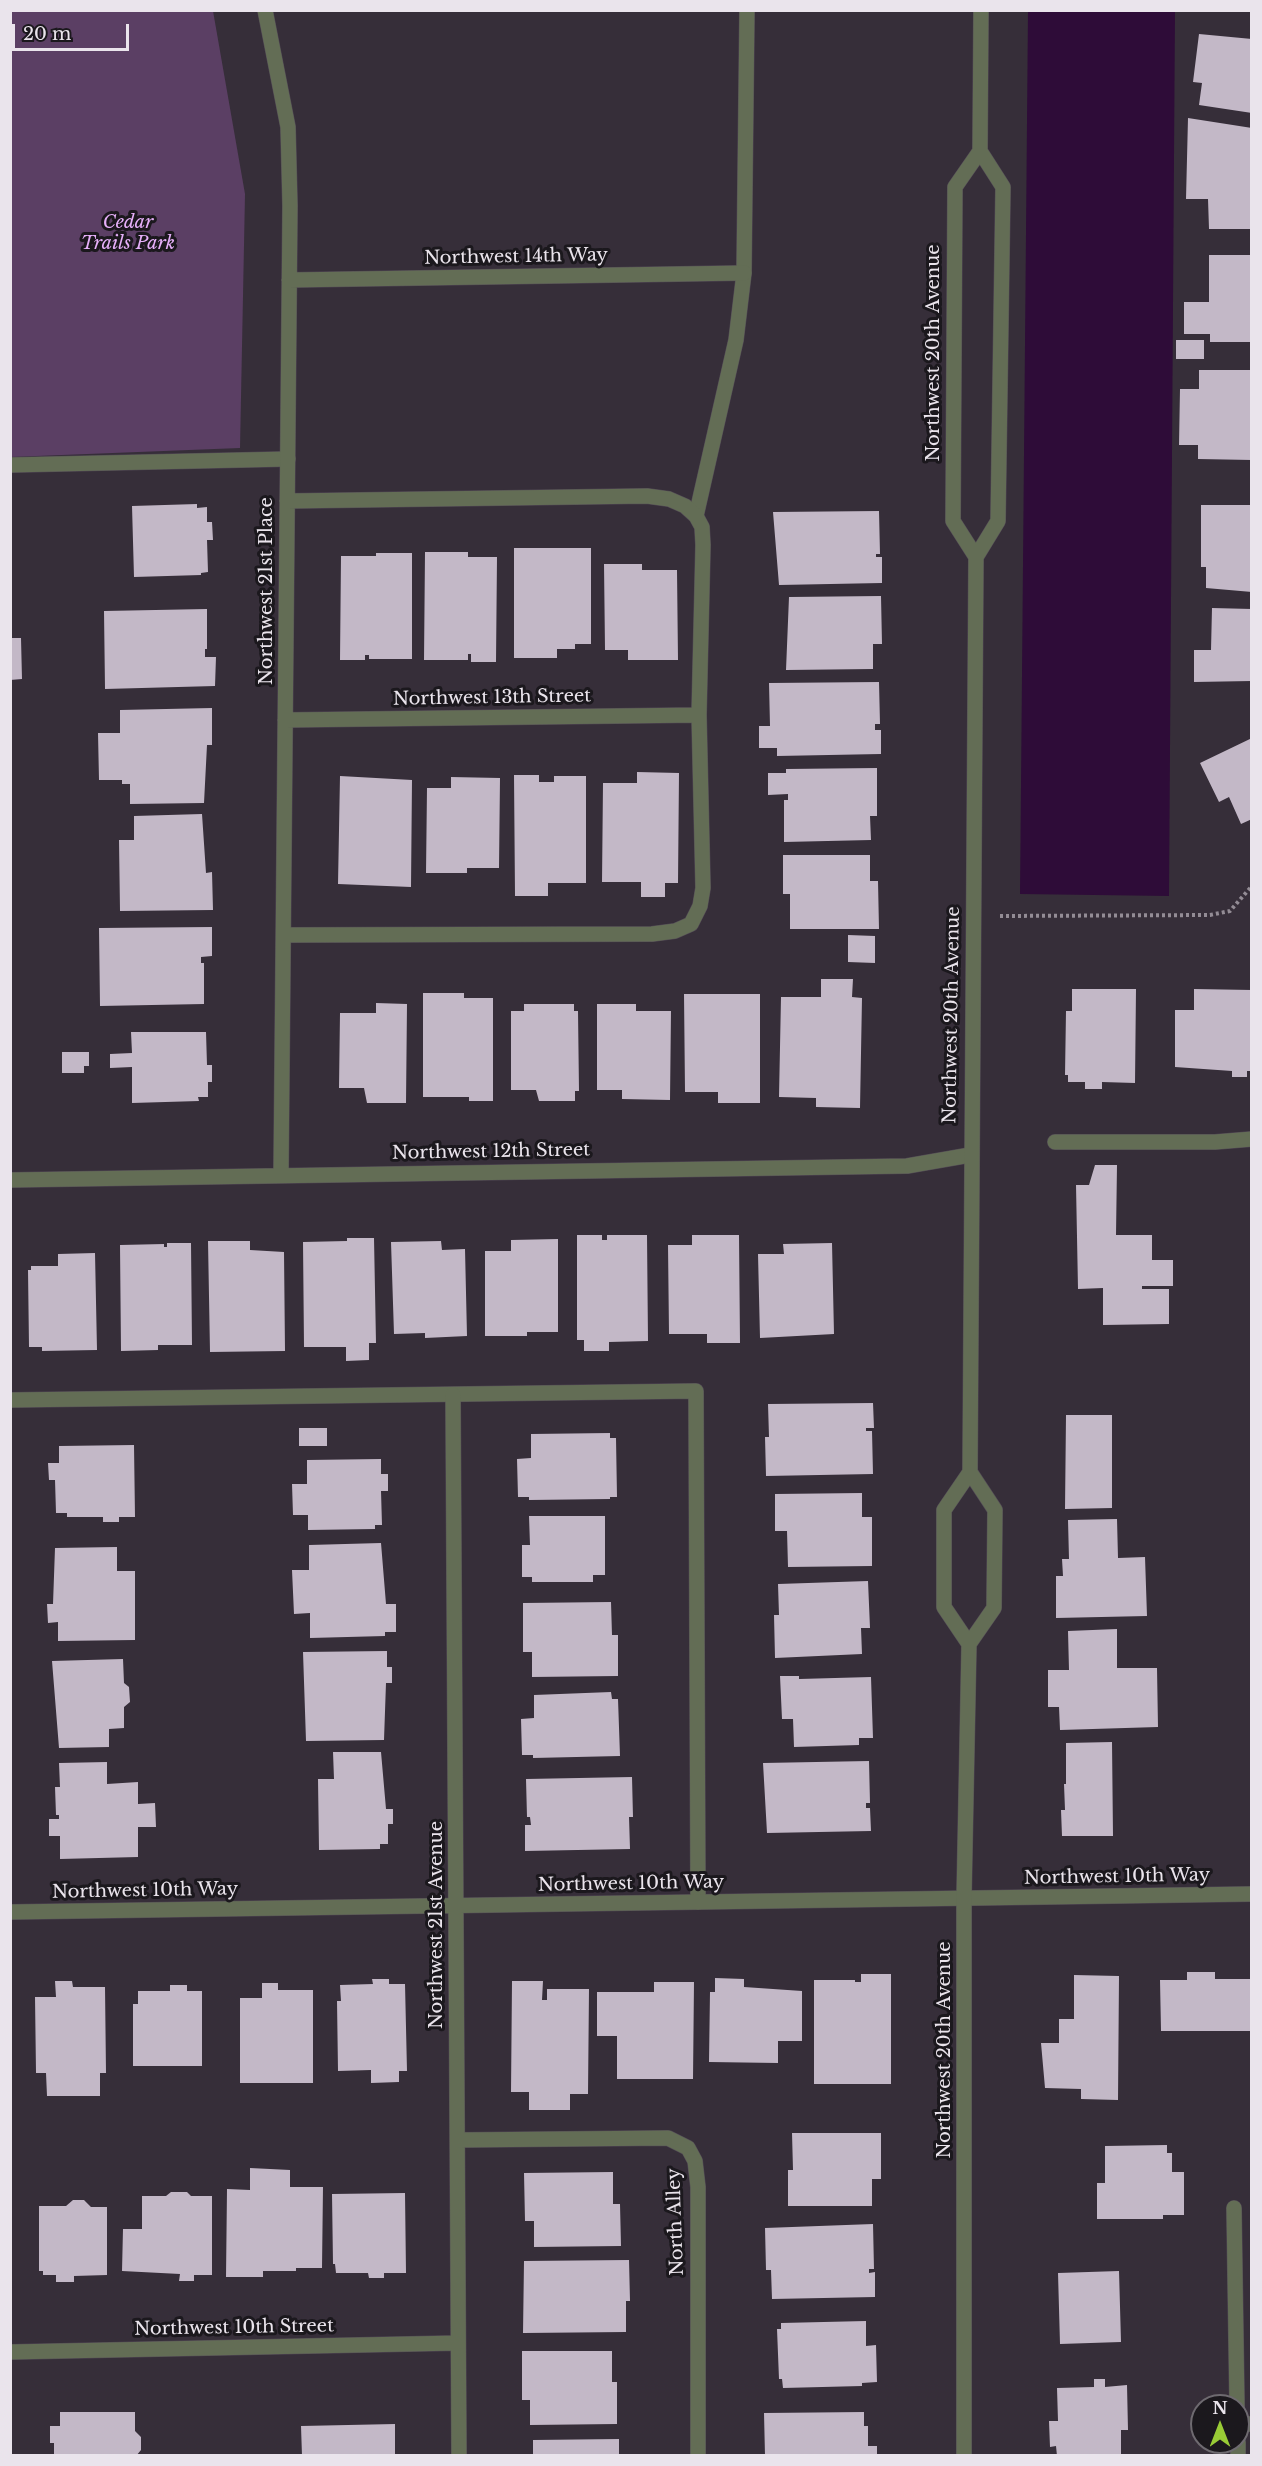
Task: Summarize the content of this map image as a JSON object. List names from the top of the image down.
{
  "streets": {
    "street": [
      "Northwest 14th Way",
      "Northwest 20th Avenue",
      "Northwest 21st Place",
      "Northwest 13th Street",
      "Northwest 12th Street",
      "Northwest 10th Way",
      "Northwest 21st Avenue",
      "North Alley",
      "Northwest 10th Street"
    ]
  },
  "crossings": [
    ["Northwest 14th Way", "Northwest 21st Place"],
    ["Northwest 20th Avenue", "Northwest 12th Street"],
    ["Northwest 20th Avenue", "Northwest 10th Way"],
    ["Northwest 21st Place", "Northwest 13th Street"],
    ["Northwest 21st Place", "Northwest 12th Street"],
    ["Northwest 10th Way", "Northwest 21st Avenue"],
    ["Northwest 21st Avenue", "North Alley"],
    ["Northwest 21st Avenue", "Northwest 10th Street"]
  ],
  "parks": ["Cedar Trails Park"],
  "scale_bar": "20 m",
  "north": "top"
}
